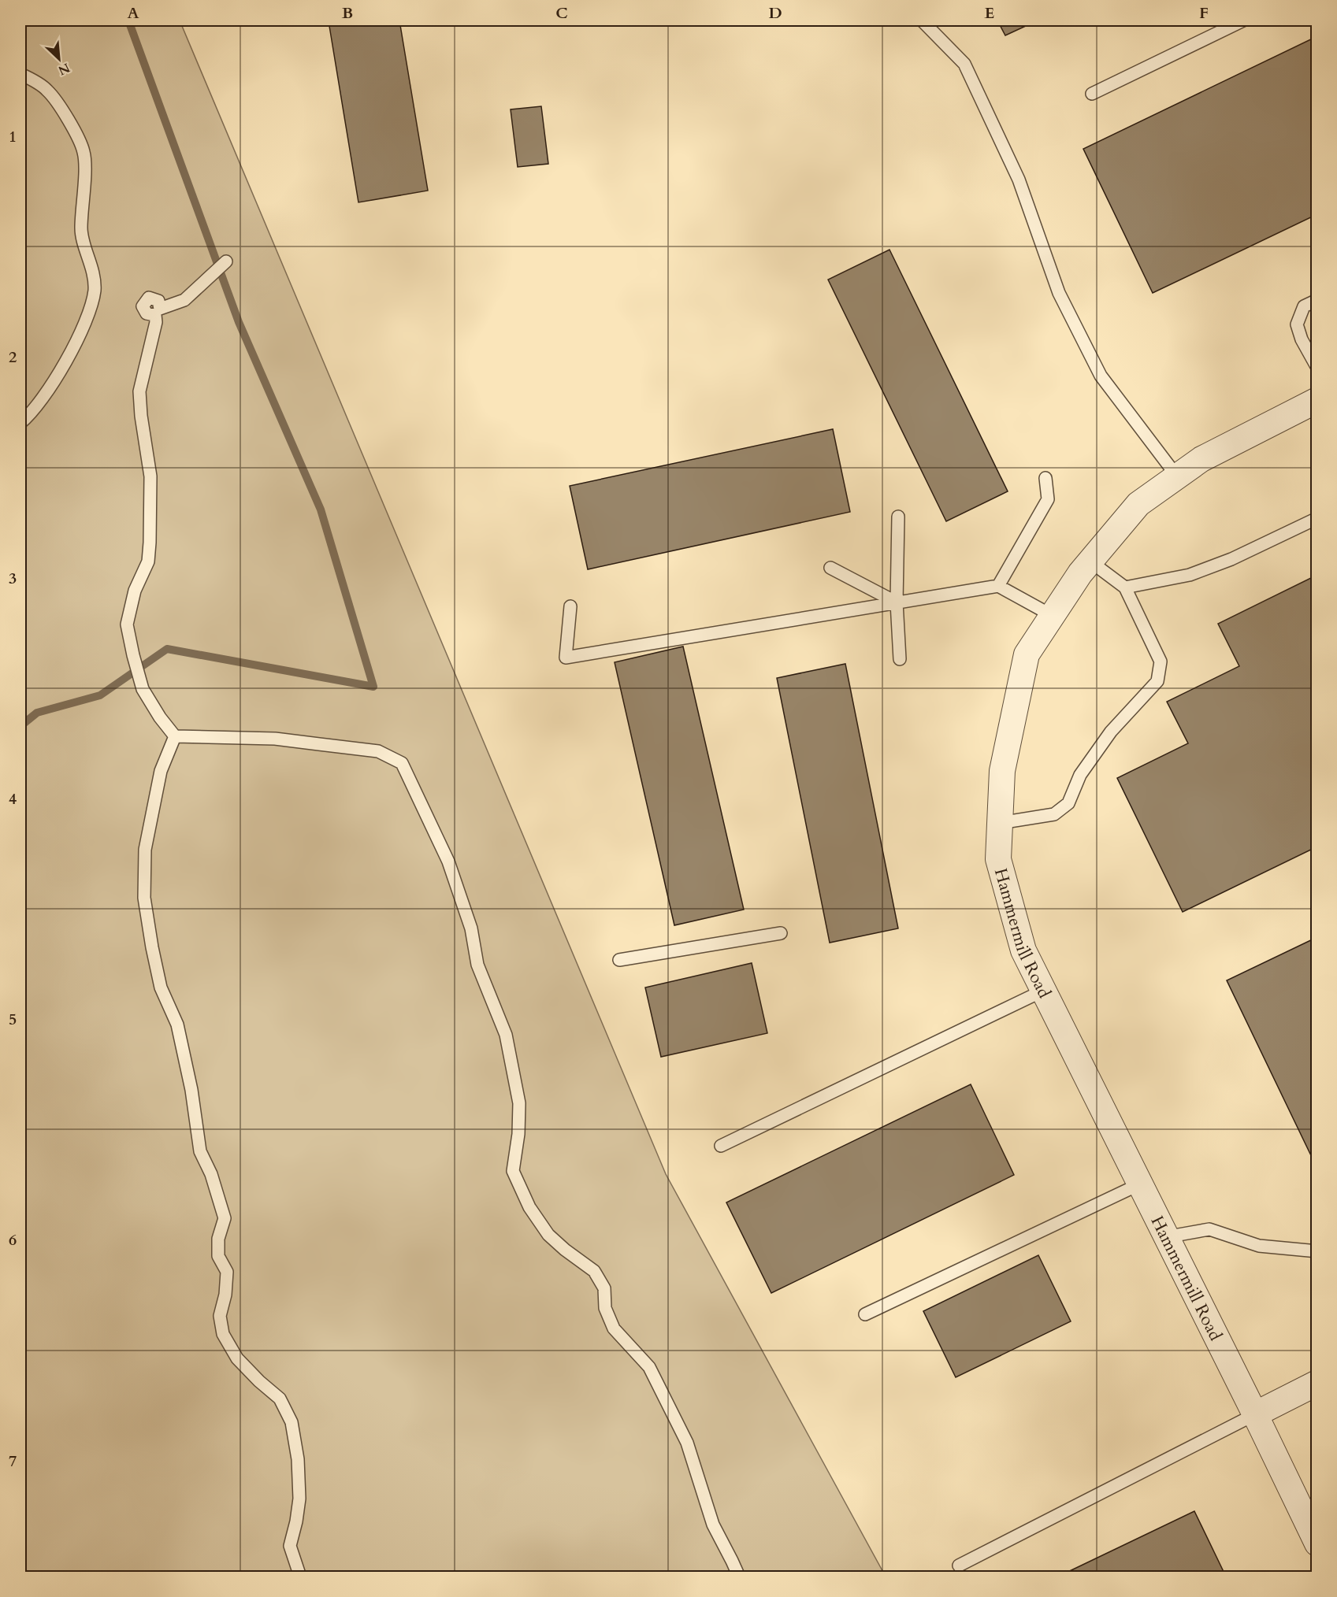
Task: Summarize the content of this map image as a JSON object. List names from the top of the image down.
{
  "streets": {
    "street": ["Hammermill Road"]
  },
  "north": "bottom right",
  "grid": {
    "columns": [
      "A",
      "B",
      "C",
      "D",
      "E",
      "F"
    ],
    "rows": [
      "1",
      "2",
      "3",
      "4",
      "5",
      "6",
      "7"
    ]
  }
}
